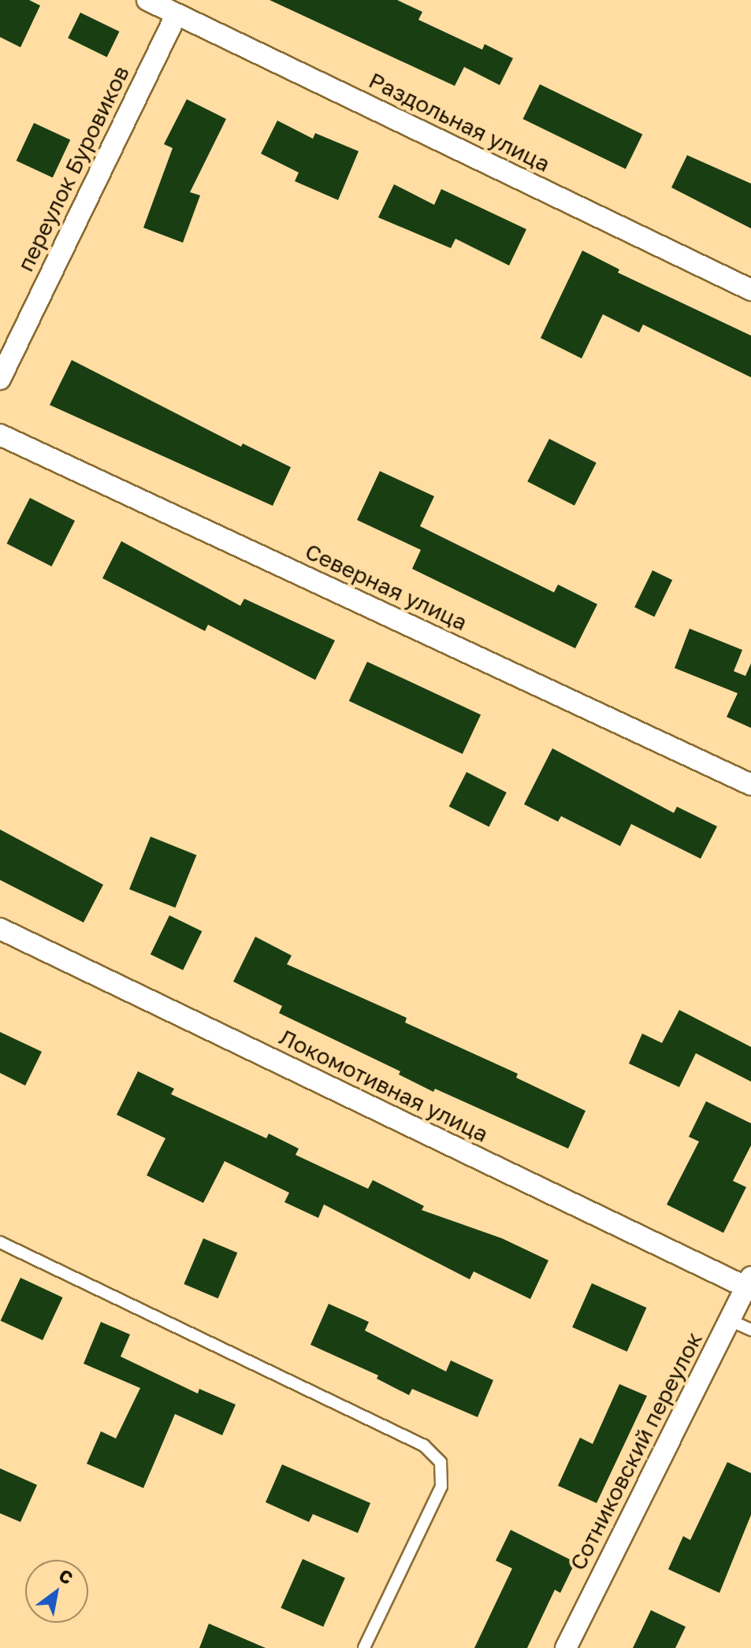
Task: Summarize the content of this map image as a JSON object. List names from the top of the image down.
{
  "streets": {
    "street": [
      "Раздольная улица",
      "переулок Буровиков",
      "Северная улица",
      "Локомотивная улица",
      "Сотниковский переулок"
    ]
  },
  "crossings": [
    ["Раздольная улица", "переулок Буровиков"],
    ["Локомотивная улица", "Сотниковский переулок"]
  ],
  "north": "top right"
}
